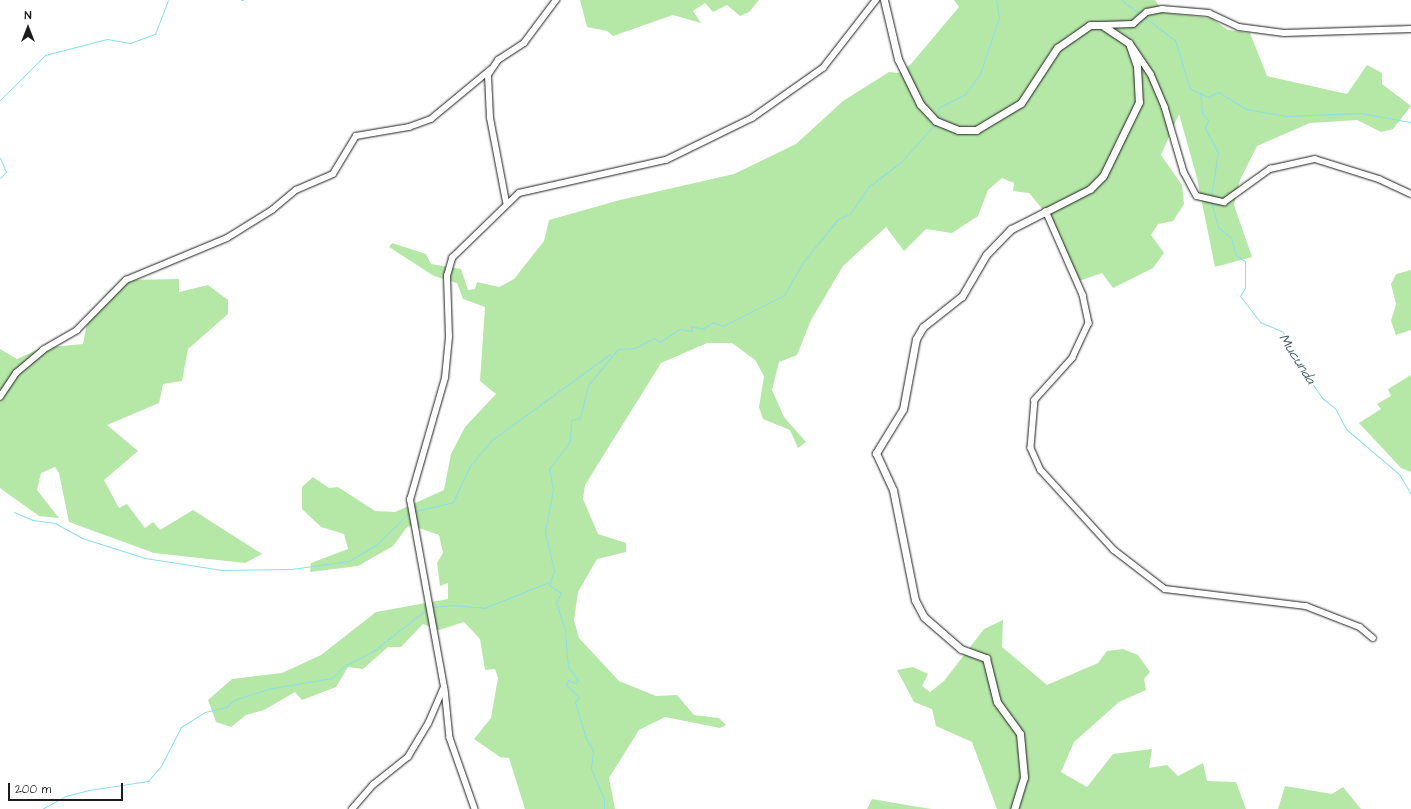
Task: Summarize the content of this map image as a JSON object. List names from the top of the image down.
{
  "water": ["Mucunda"],
  "scale_bar": "200 m",
  "north": "top"
}
